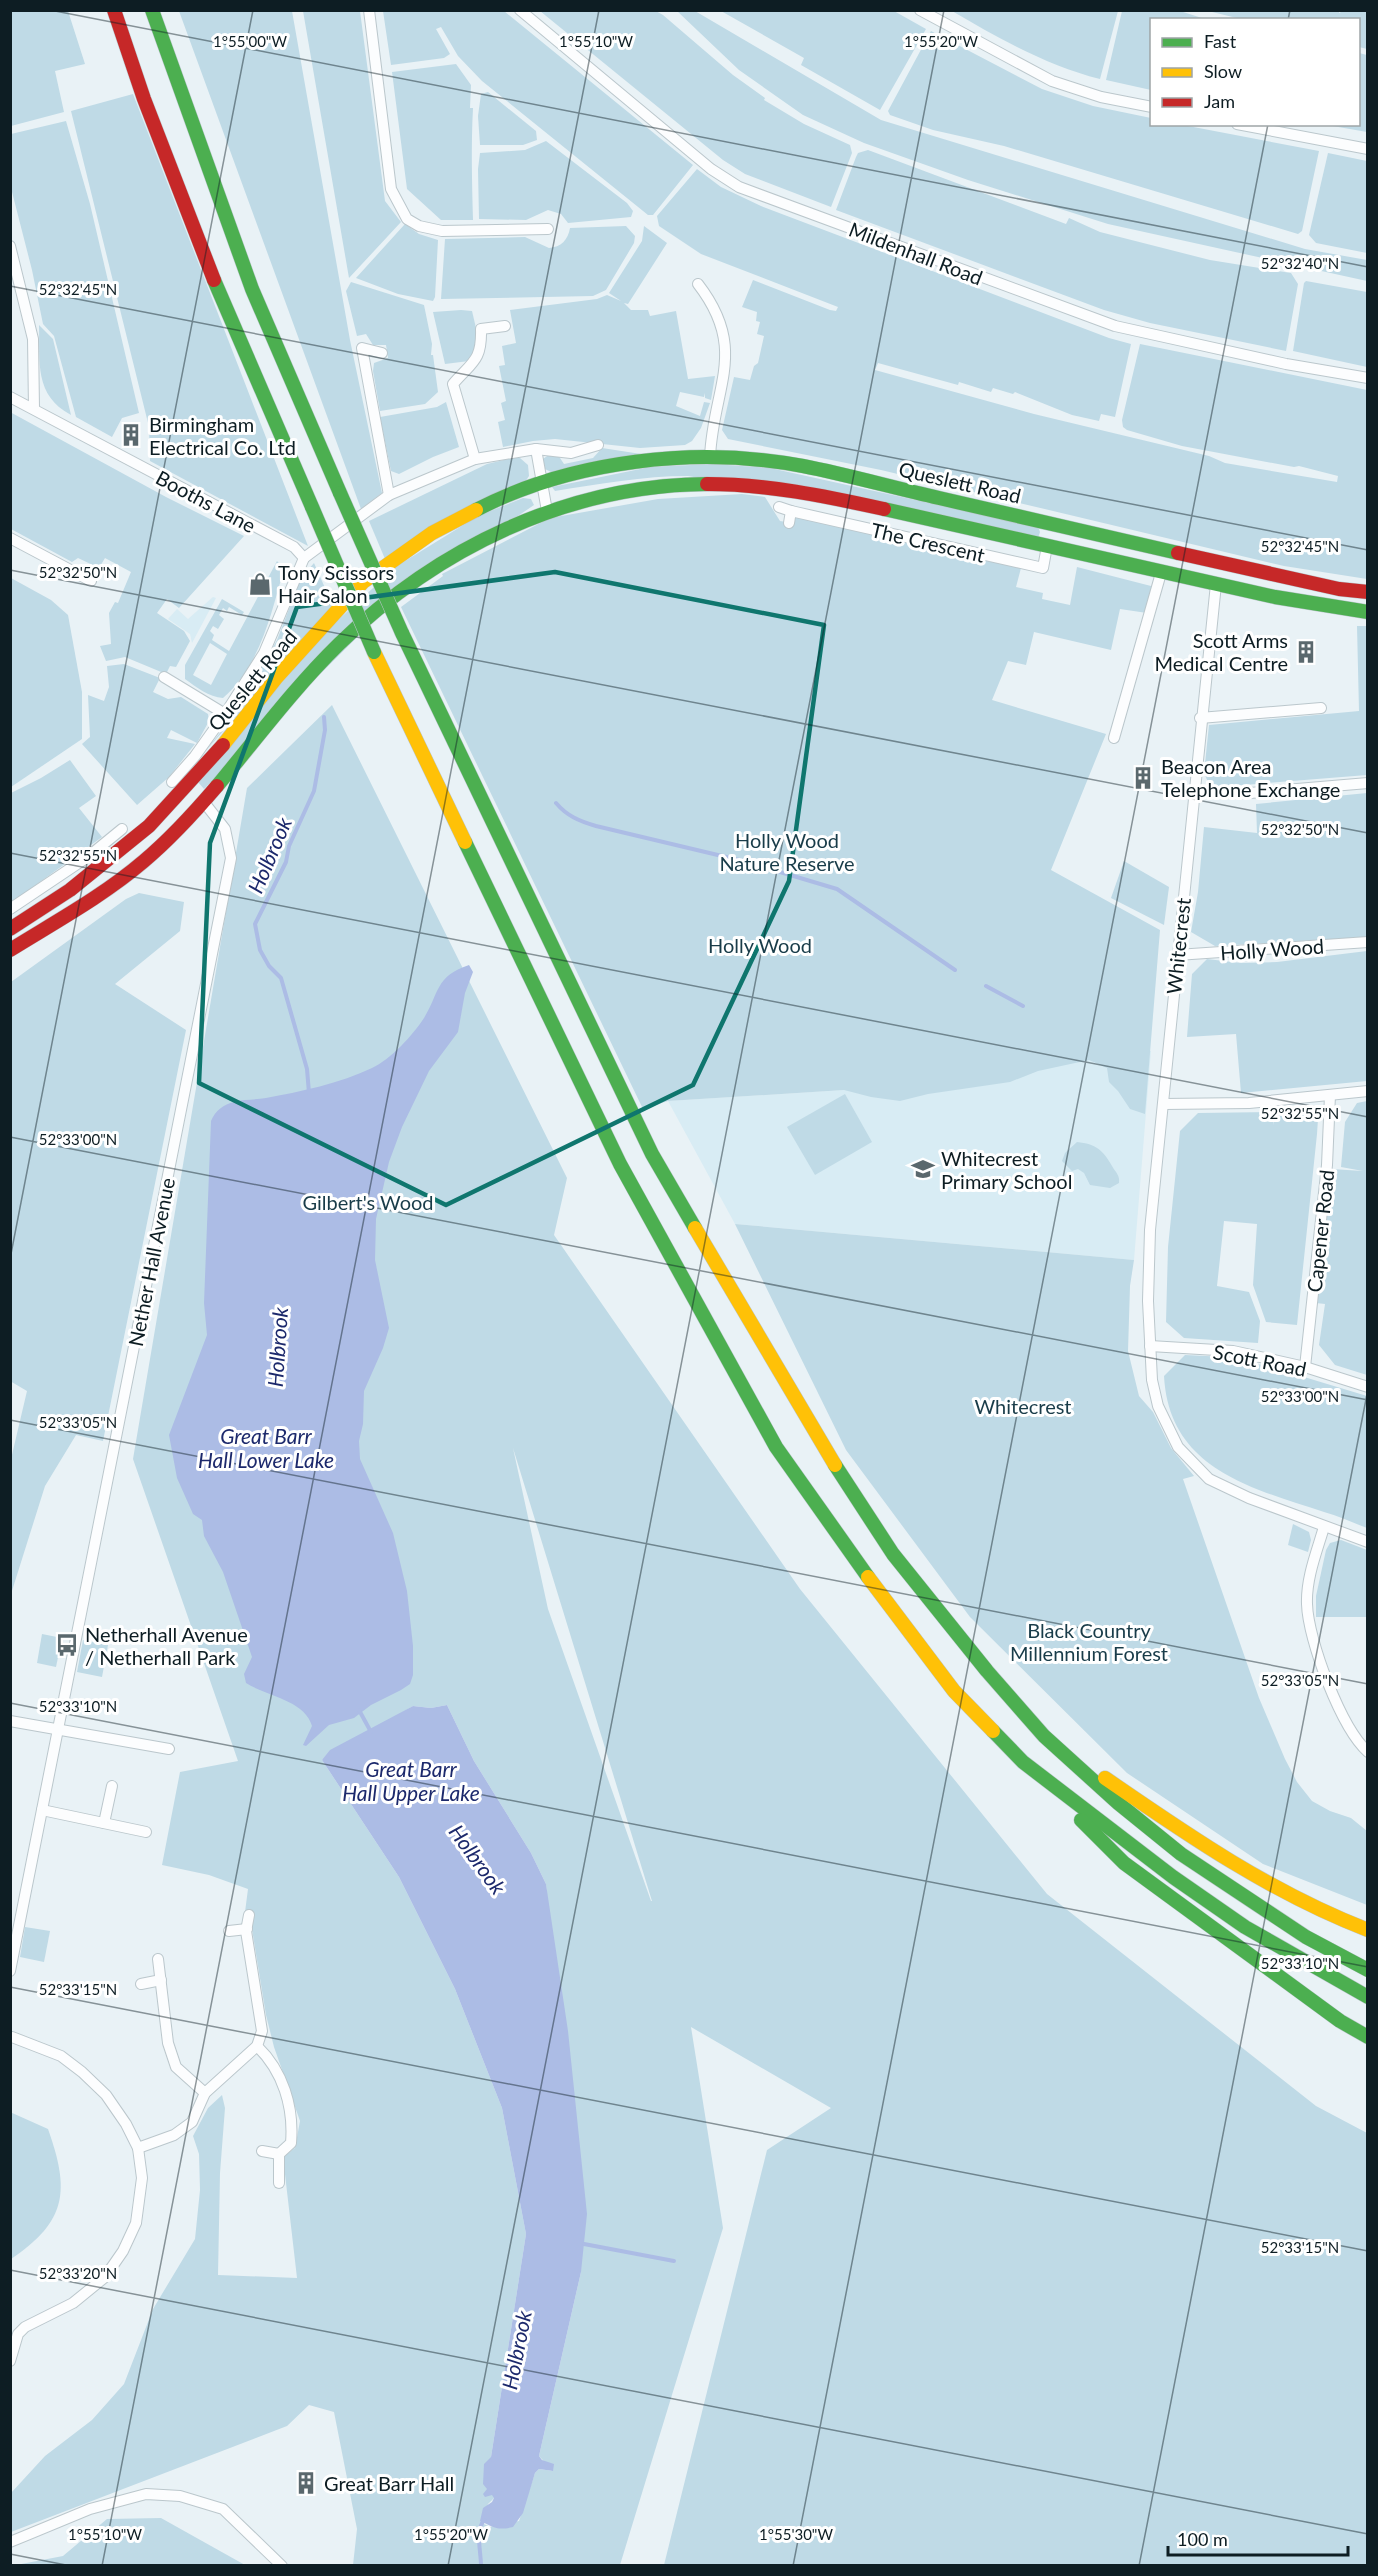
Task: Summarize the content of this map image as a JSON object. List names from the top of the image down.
{
  "streets": {
    "highway": ["Queslett Road"],
    "street": [
      "Mildenhall Road",
      "Booths Lane",
      "The Crescent",
      "Whitecrest",
      "Holly Wood",
      "Capener Road",
      "Nether Hall Avenue",
      "Scott Road"
    ]
  },
  "crossings": [
    ["Queslett Road", "Booths Lane"],
    ["Queslett Road", "The Crescent"],
    ["Queslett Road", "Whitecrest"],
    ["Queslett Road", "Nether Hall Avenue"],
    ["Whitecrest", "Holly Wood"],
    ["Whitecrest", "Scott Road"],
    ["Capener Road", "Scott Road"]
  ],
  "water": ["Holbrook", "Great Barr Hall Lower Lake", "Great Barr Hall Upper Lake"],
  "parks": [
    "Holly Wood Nature Reserve",
    "Holly Wood",
    "Gilbert's Wood",
    "Whitecrest",
    "Black Country Millennium Forest"
  ],
  "places": {
    "building": [
      "Birmingham Electrical Co. Ltd",
      "Scott Arms Medical Centre",
      "Beacon Area Telephone Exchange",
      "Great Barr Hall"
    ],
    "shop": ["Tony Scissors Hair Salon"],
    "school or university": ["Whitecrest Primary School"],
    "bus stop": ["Netherhall Avenue / Netherhall Park"]
  },
  "legend": ["Fast", "Slow", "Jam"],
  "scale_bar": "100 m",
  "coordinates": [
    "1°55'00\"W",
    "1°55'10\"W",
    "1°55'20\"W",
    "52°32'40\"N",
    "52°32'45\"N",
    "52°32'50\"N",
    "52°32'55\"N",
    "52°33'00\"N",
    "52°33'05\"N",
    "52°33'10\"N",
    "52°33'15\"N",
    "52°33'20\"N",
    "1°55'30\"W"
  ]
}
